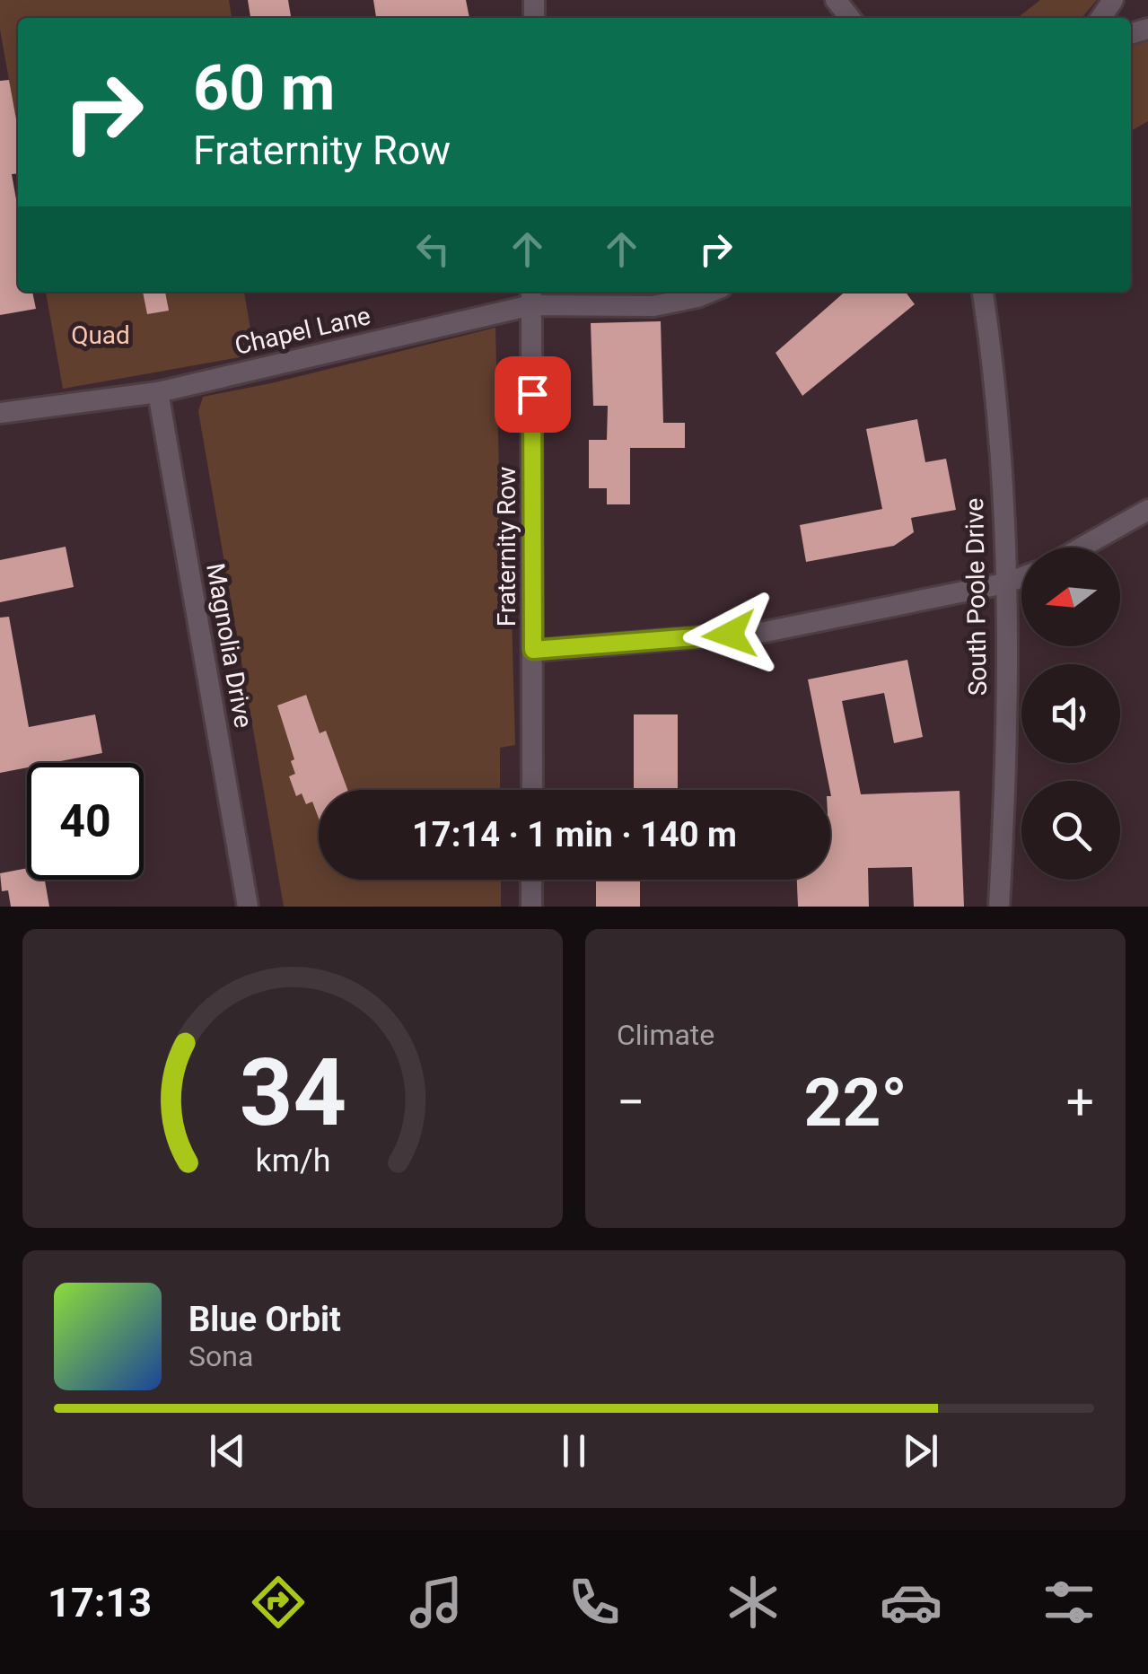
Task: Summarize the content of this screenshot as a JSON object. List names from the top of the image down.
{
  "streets": {
    "street": [
      "Chapel Lane",
      "Fraternity Row",
      "South Poole Drive",
      "Magnolia Drive"
    ]
  },
  "crossings": [
    ["Chapel Lane", "Fraternity Row"],
    ["Chapel Lane", "Magnolia Drive"]
  ],
  "parks": ["Quad"],
  "north": "left",
  "page": {
    "turn": ["60 m", "Fraternity Row"],
    "limit": "40",
    "trip": "17:14 · 1 min · 140 m",
    "tile": "Climate",
    "heat": ["−", "22°", "+"],
    "song": ["Blue Orbit", "Sona"],
    "tabs": "17:13",
    "gauge": ["34", "km/h"]
  }
}
